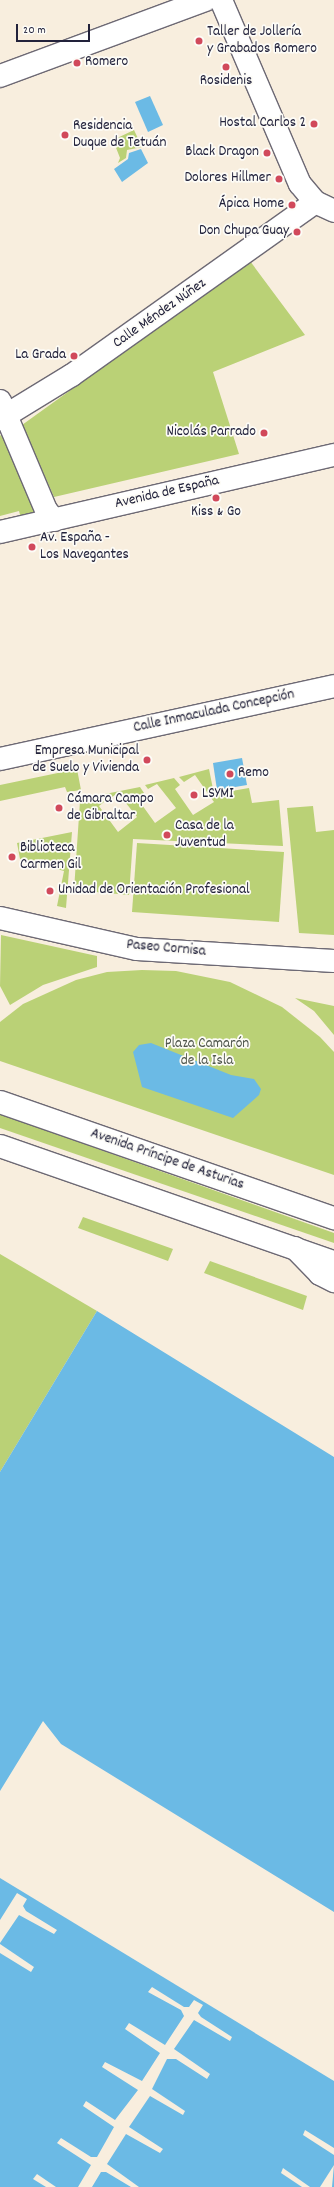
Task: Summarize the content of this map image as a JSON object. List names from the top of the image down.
{
  "streets": {
    "main road": [
      "Calle Méndez Núñez",
      "Avenida de España",
      "Calle Inmaculada Concepción",
      "Paseo Cornisa",
      "Avenida Príncipe de Asturias"
    ]
  },
  "parks": ["Plaza Camarón de la Isla"],
  "places": [
    "Taller de Jollería y Grabados Romero",
    "Romero",
    "Rosidenis",
    "Hostal Carlos 2",
    "Residencia Duque de Tetuán",
    "Black Dragon",
    "Dolores Hillmer",
    "Ápica Home",
    "Don Chupa Guay",
    "La Grada",
    "Nicolás Parrado",
    "Kiss & Go",
    "Av. España - Los Navegantes",
    "Empresa Municipal de Suelo y Vivienda",
    "Remo",
    "LSYMI",
    "Cámara Campo de Gibraltar",
    "Casa de la Juventud",
    "Biblioteca Carmen Gil",
    "Unidad de Orientación Profesional"
  ],
  "scale_bar": "20 m"
}
